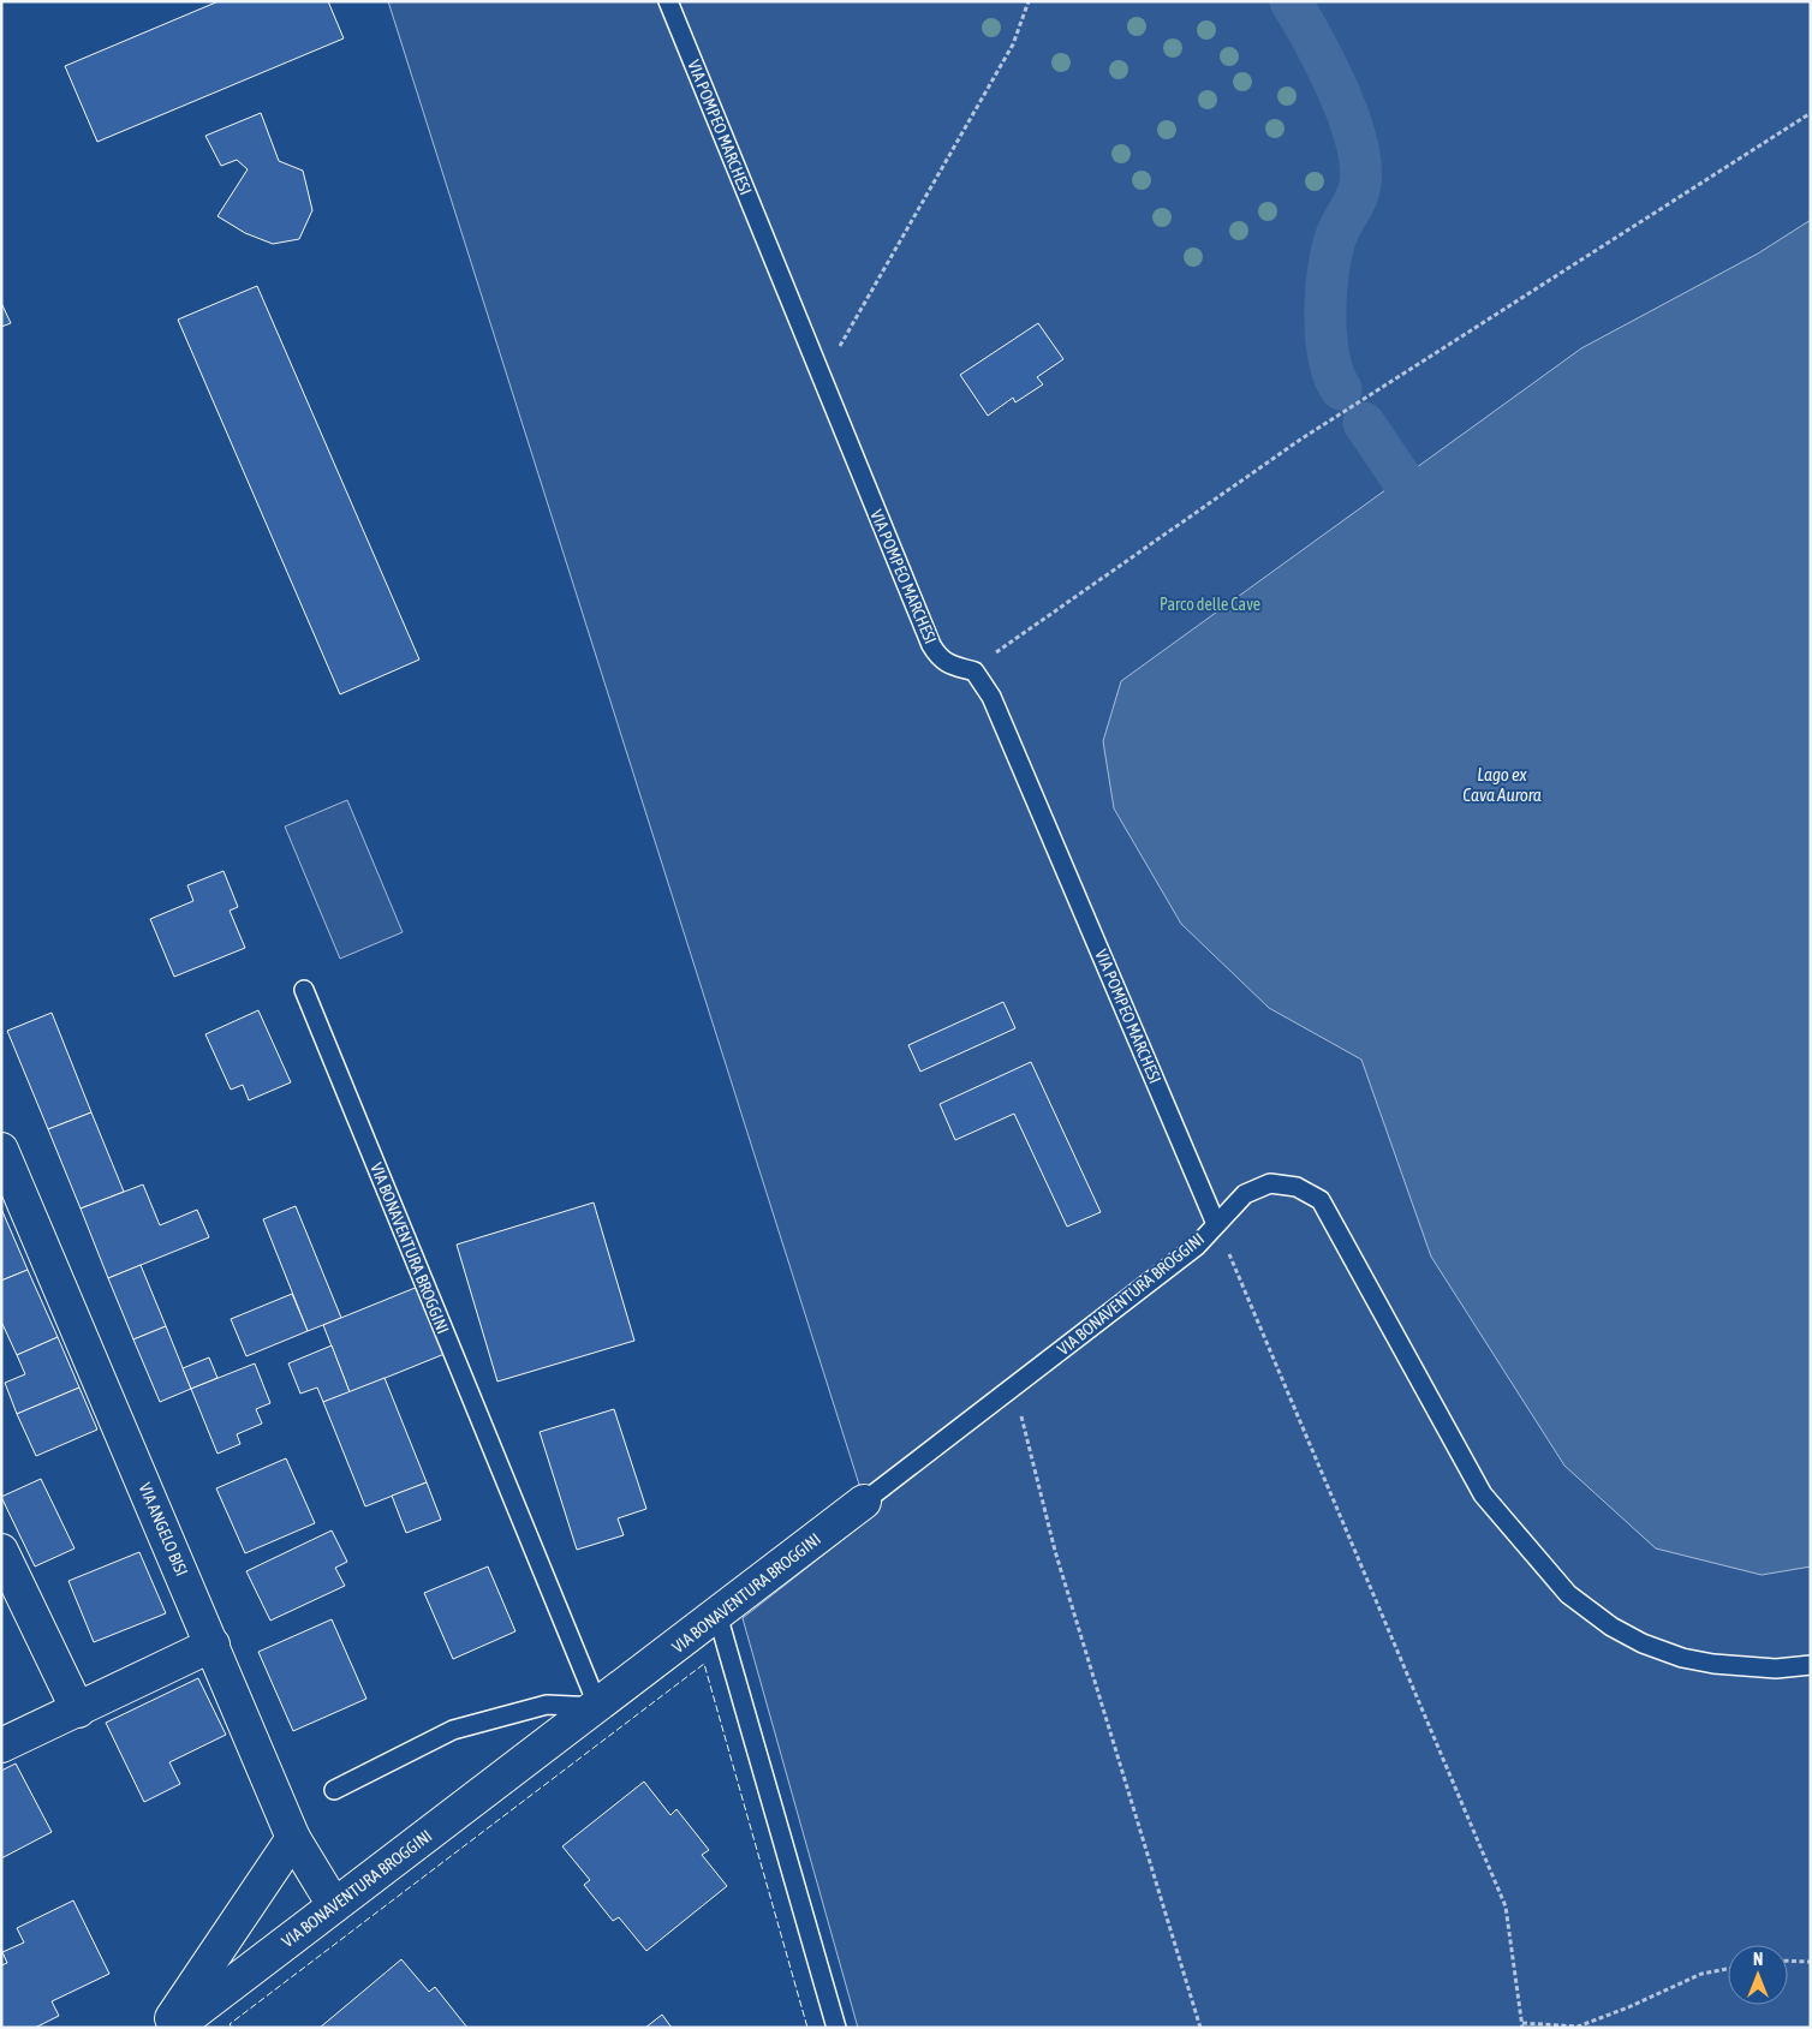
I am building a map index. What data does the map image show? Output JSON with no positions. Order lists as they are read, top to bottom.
{
  "streets": {
    "street": ["VIA BONAVENTURA BROGGINI", "VIA ANGELO BISI"],
    "lane": ["VIA POMPEO MARCHESI"]
  },
  "crossings": [
    ["VIA POMPEO MARCHESI", "VIA BONAVENTURA BROGGINI"],
    ["VIA BONAVENTURA BROGGINI", "VIA ANGELO BISI"]
  ],
  "water": ["Lago ex Cava Aurora"],
  "parks": ["Parco delle Cave"],
  "north": "top"
}
